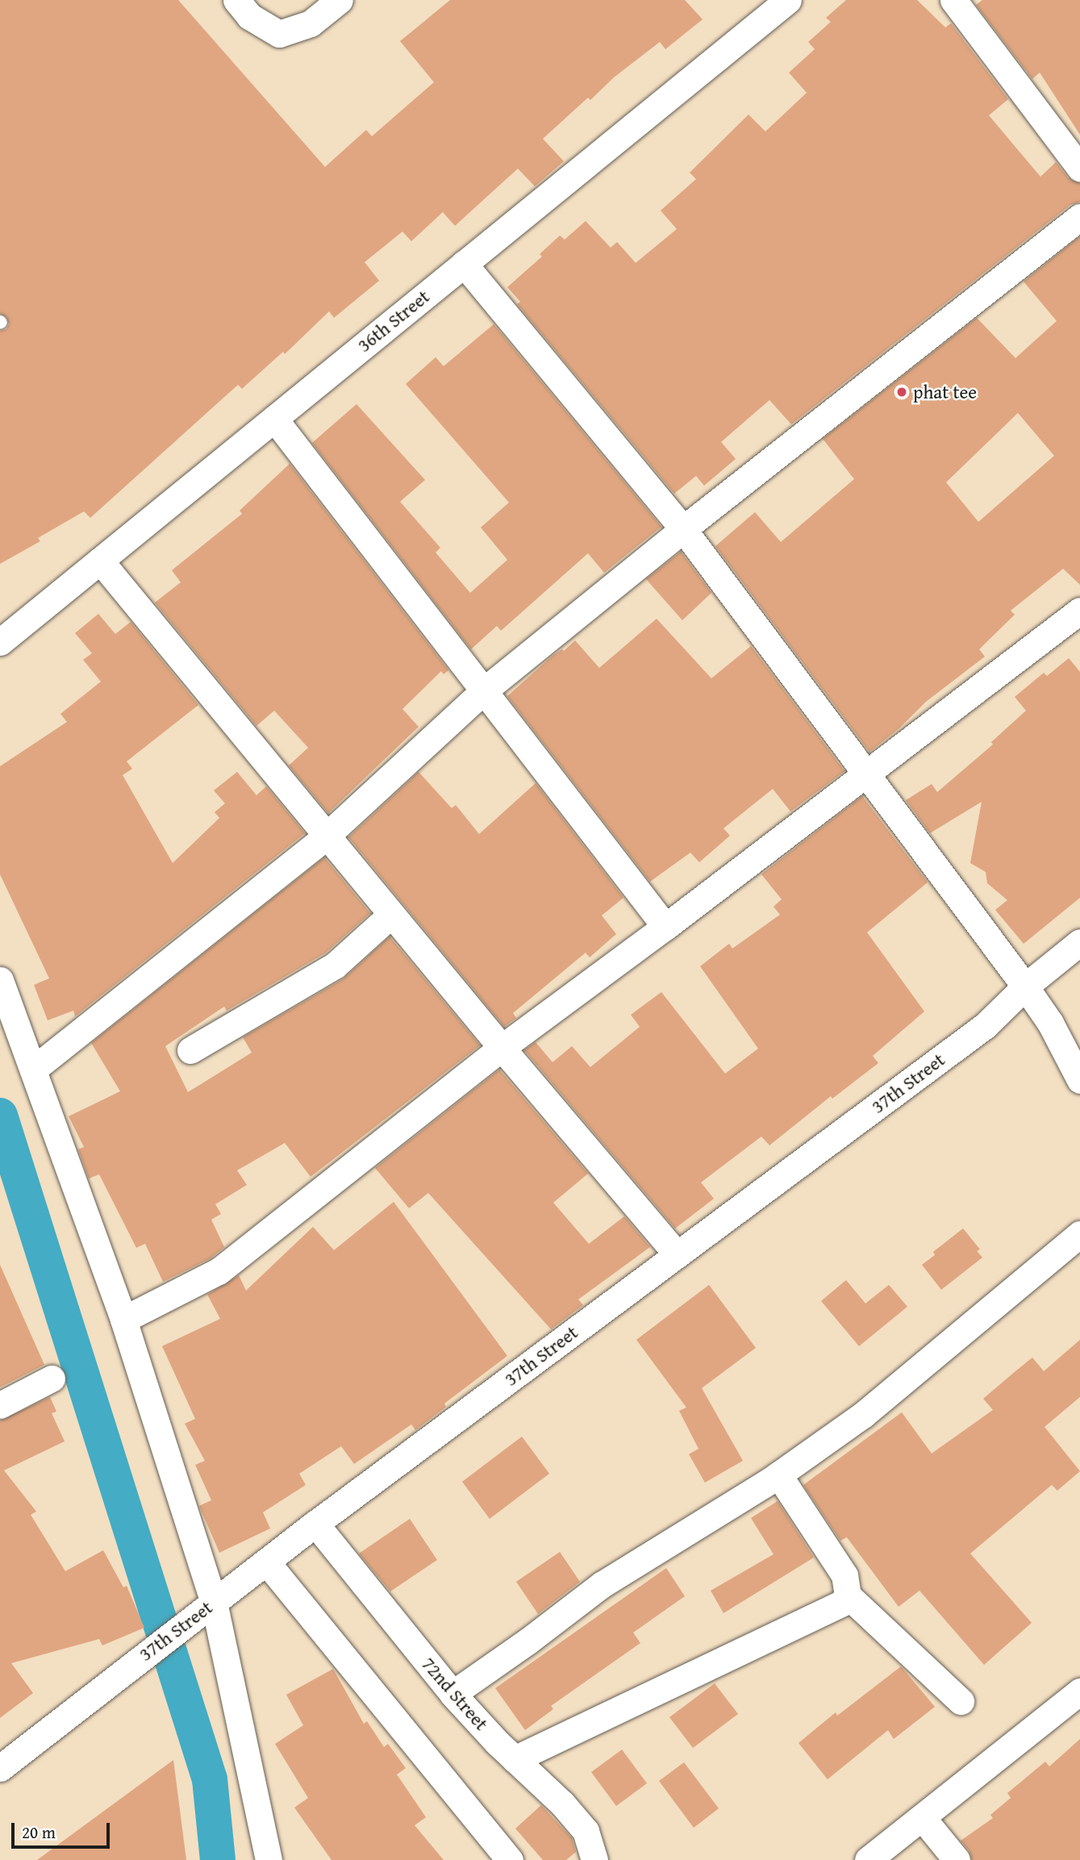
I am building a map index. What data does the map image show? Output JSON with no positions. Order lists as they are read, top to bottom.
{
  "streets": {
    "street": ["36th Street", "37th Street", "72nd Street"]
  },
  "crossings": [
    ["37th Street", "72nd Street"]
  ],
  "places": ["phat tee"],
  "scale_bar": "20 m"
}
